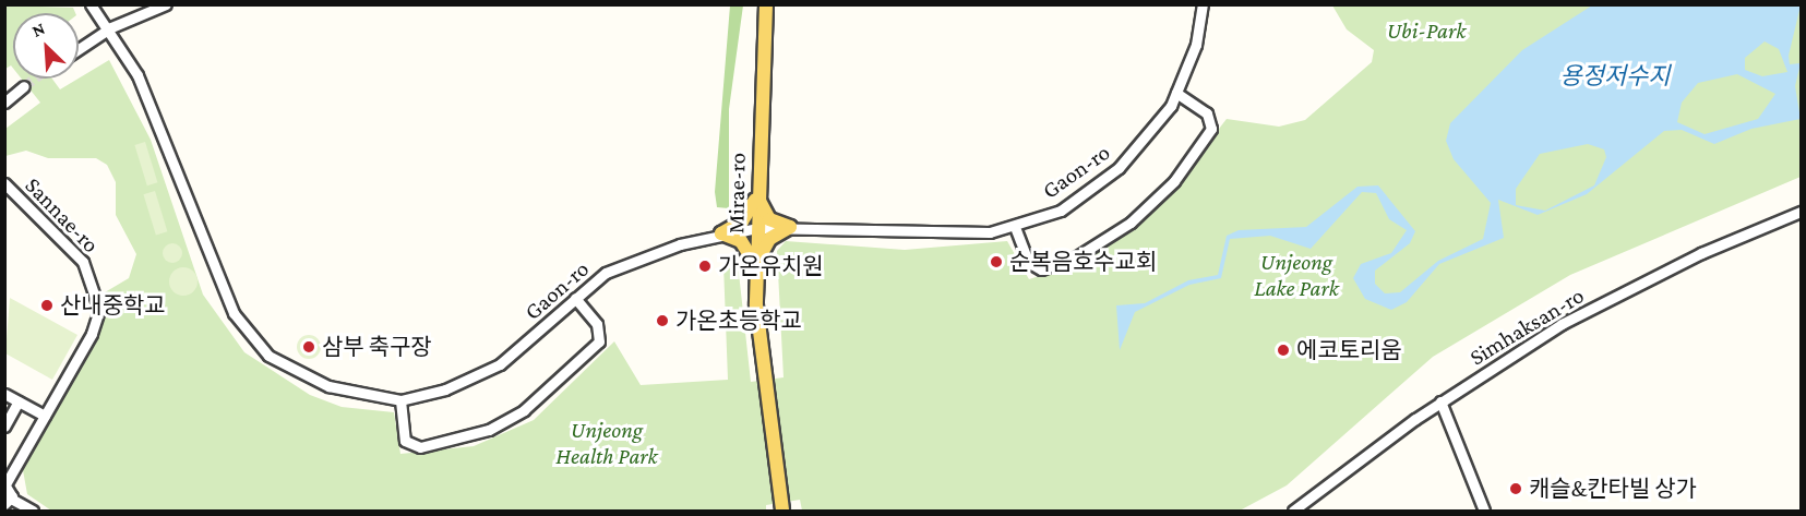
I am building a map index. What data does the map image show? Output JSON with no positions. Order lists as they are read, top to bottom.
{
  "streets": {
    "main road": ["Mirae-ro"],
    "street": ["Gaon-ro", "Sannae-ro", "Simhaksan-ro"]
  },
  "crossings": [
    ["Gaon-ro", "Mirae-ro"]
  ],
  "water": ["용정저수지"],
  "parks": ["Ubi-Park", "Unjeong Lake Park", "Unjeong Health Park"],
  "places": [
    "순복음호수교회",
    "가온유치원",
    "산내중학교",
    "가온초등학교",
    "삼부 축구장",
    "에코토리움",
    "캐슬&칸타빌 상가"
  ],
  "north": "top left"
}
